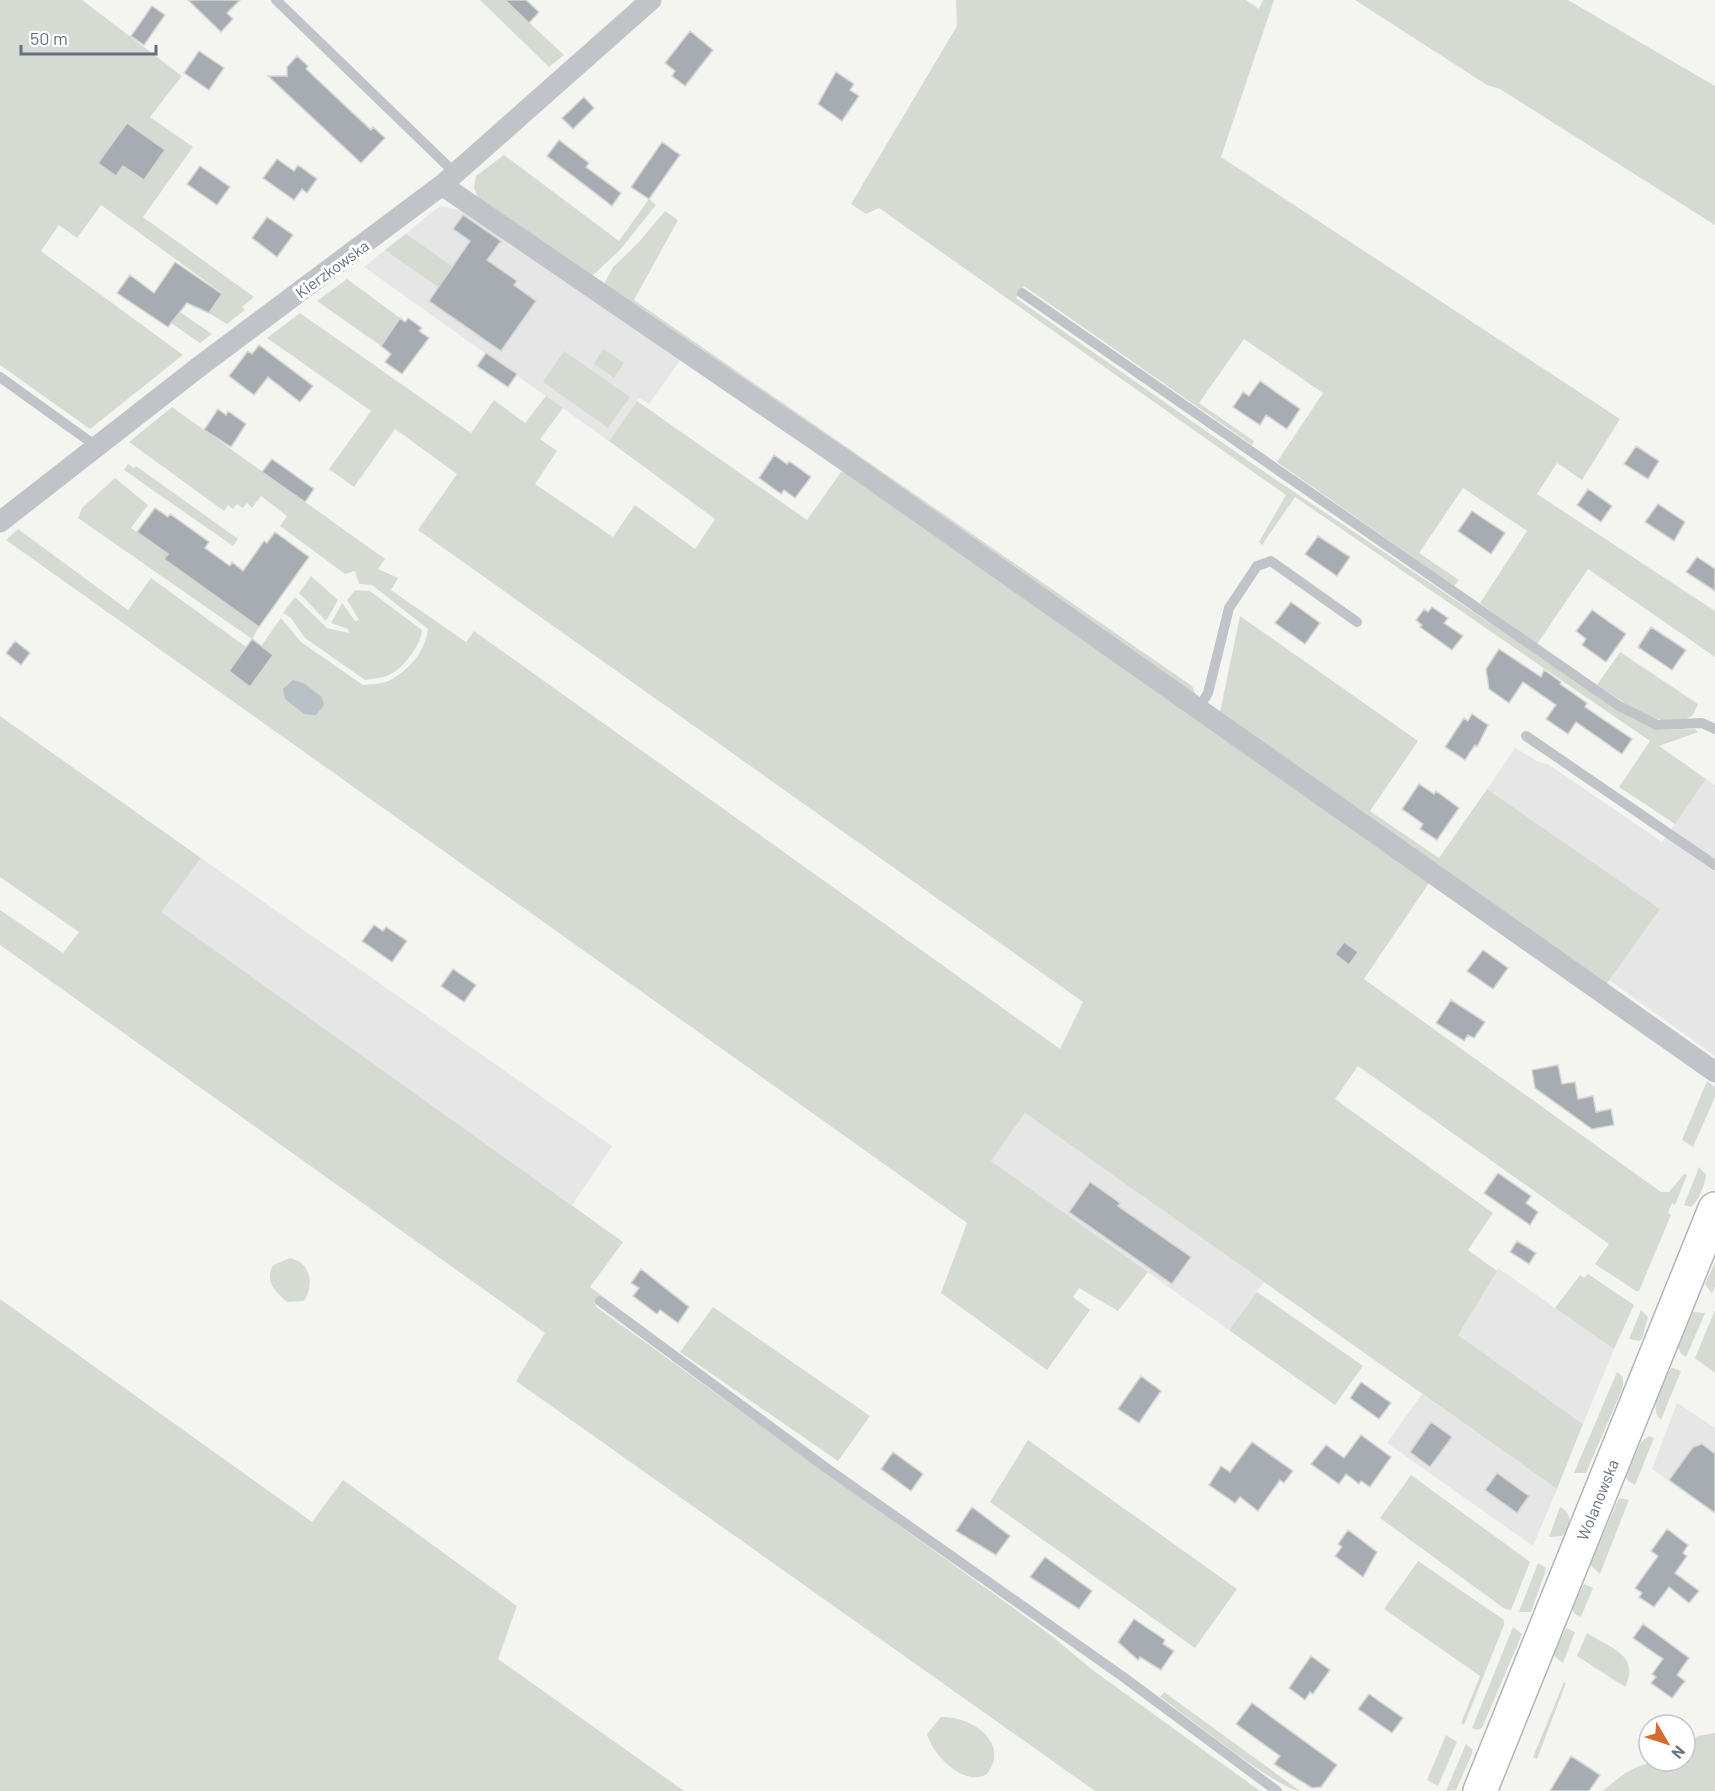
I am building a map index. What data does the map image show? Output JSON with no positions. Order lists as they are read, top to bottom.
{
  "streets": {
    "main road": ["Wolanowska"],
    "street": ["Kierzkowska"]
  },
  "scale_bar": "50 m",
  "north": "bottom right"
}
